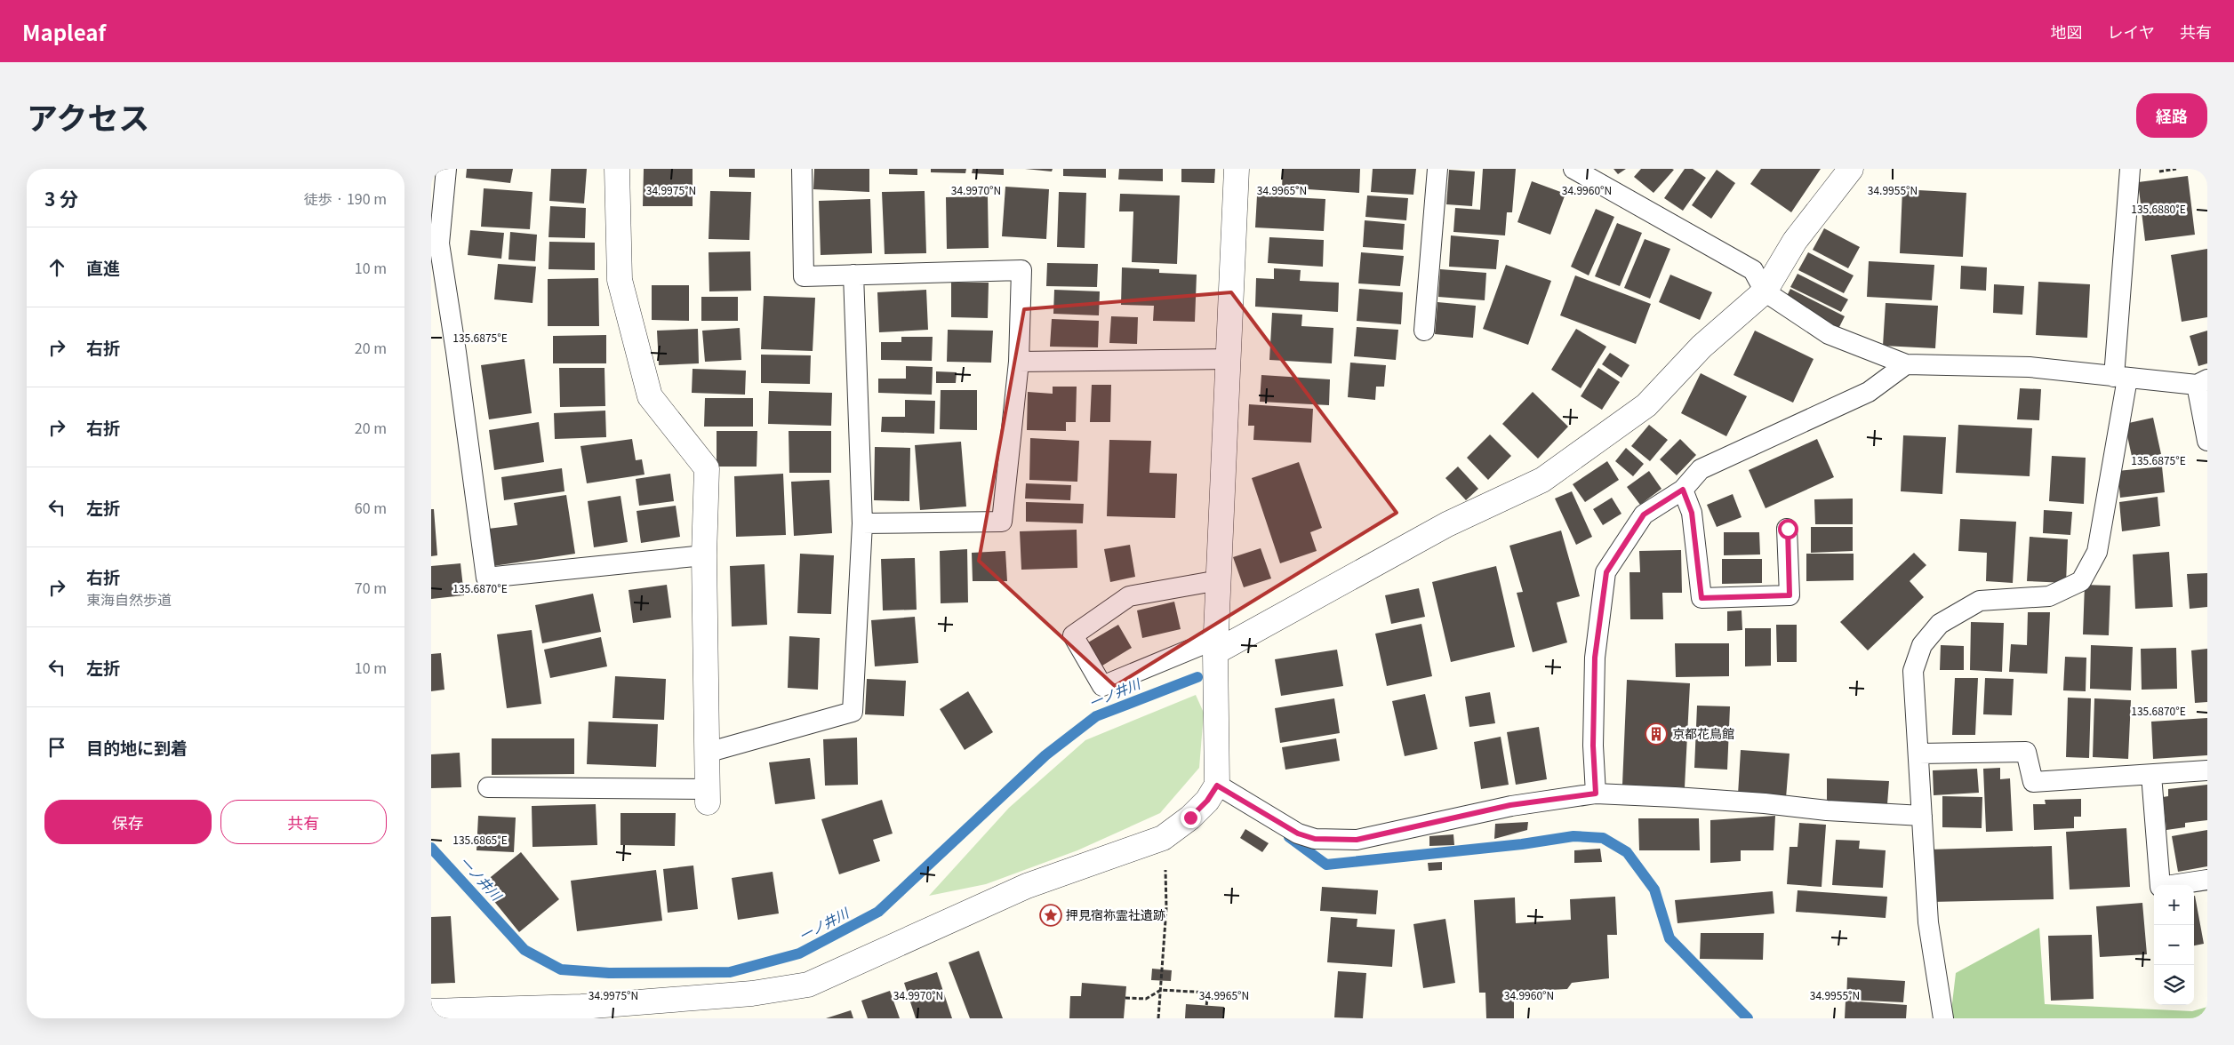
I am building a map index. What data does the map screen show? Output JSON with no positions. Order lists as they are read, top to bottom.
{
  "water": ["一ノ井川"],
  "places": {
    "building": ["京都花鳥館"],
    "place": ["押見宿祢霊社遺跡"]
  },
  "page": {
    "header": "Mapleaf",
    "nav": ["地図", "レイヤ", "共有"],
    "title": "アクセス",
    "buttons": [
      "経路",
      ["保存", "共有"]
    ],
    "heading": ["3 分", "徒歩 · 190 m"],
    "list": [
      ["直進", "10 m"],
      ["右折", "20 m"],
      ["右折", "20 m"],
      ["左折", "60 m"],
      ["右折", "東海自然歩道", "70 m"],
      ["左折", "10 m"],
      "目的地に到着"
    ],
    "map_buttons": ["+", "−"]
  },
  "coordinates": [
    "34.9975°N",
    "34.9970°N",
    "34.9965°N",
    "34.9960°N",
    "34.9955°N",
    "135.6880°E",
    "135.6875°E",
    "135.6870°E",
    "135.6865°E"
  ]
}
